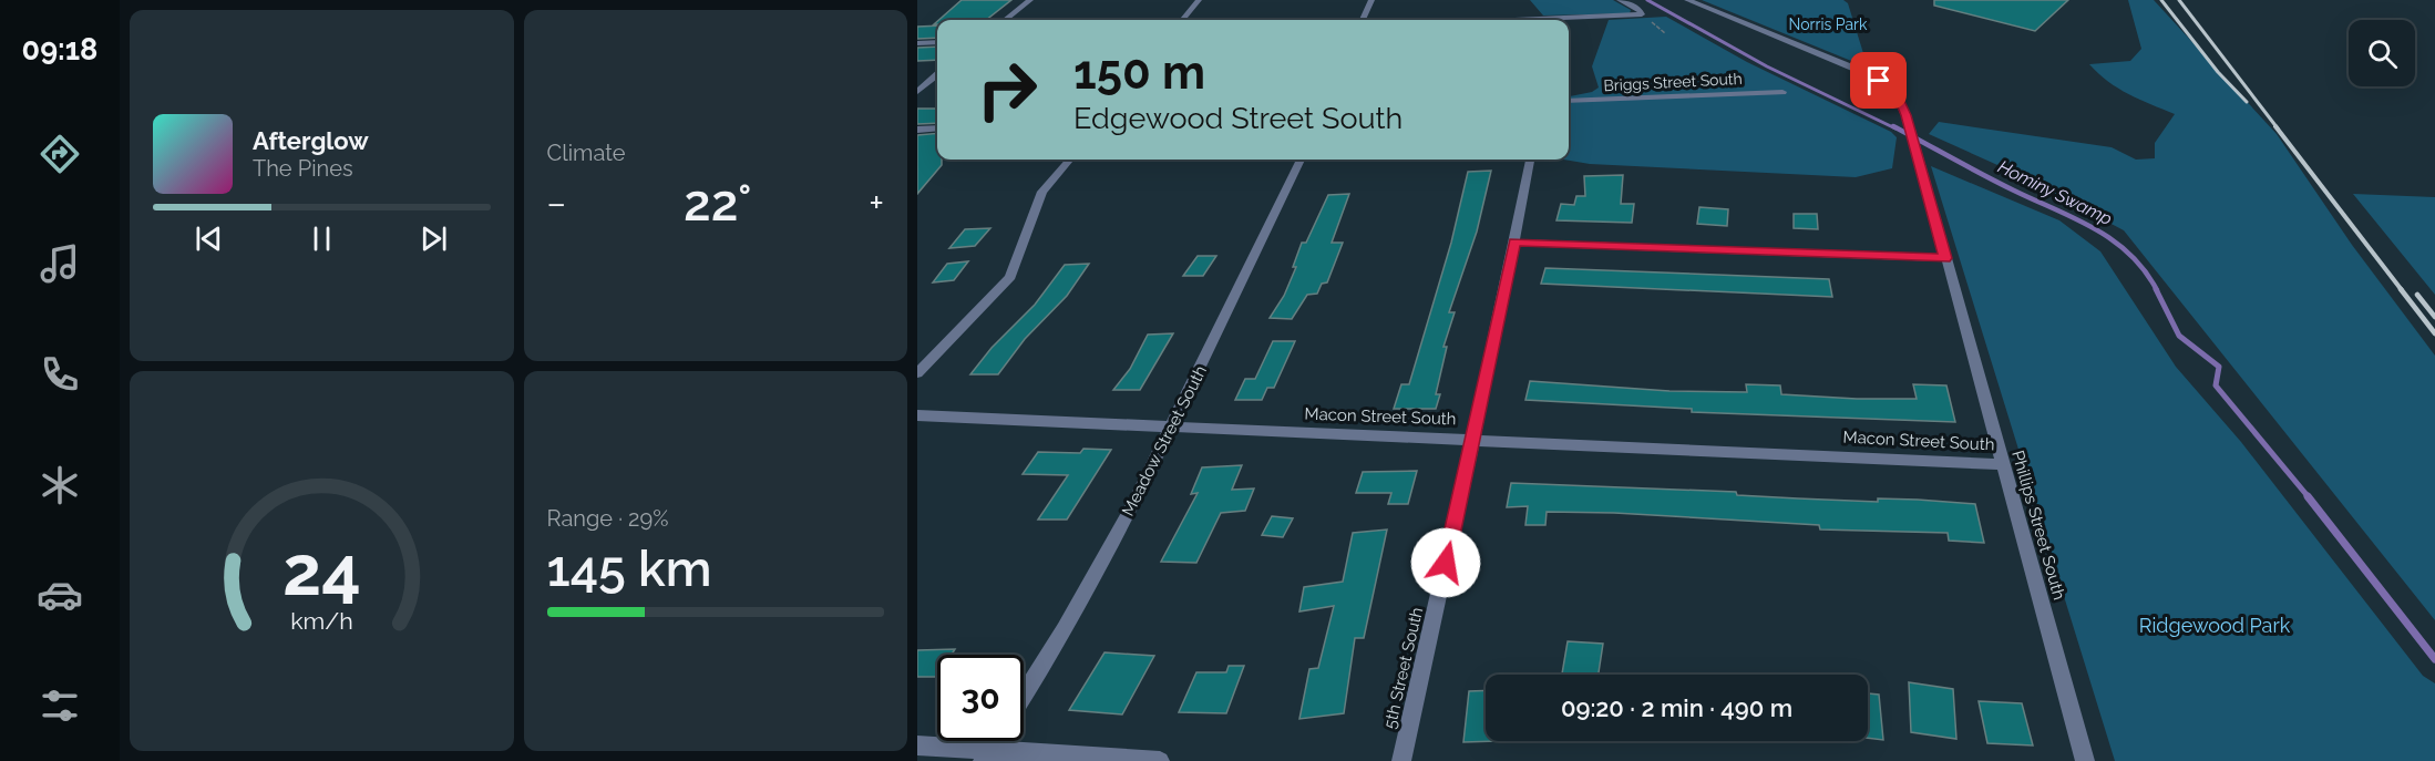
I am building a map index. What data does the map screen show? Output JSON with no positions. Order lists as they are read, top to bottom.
{
  "streets": {
    "street": [
      "Briggs Street South",
      "Macon Street South",
      "Meadow Street South",
      "Phillips Street South",
      "5th Street South"
    ]
  },
  "crossings": [
    ["Macon Street South", "Meadow Street South"],
    ["Macon Street South", "Phillips Street South"],
    ["Macon Street South", "5th Street South"]
  ],
  "water": ["Hominy Swamp"],
  "parks": ["Norris Park", "Ridgewood Park"],
  "page": {
    "tabs": "09:18",
    "tile": [
      "Climate",
      ["Range · 29%", "145 km"]
    ],
    "turn": ["150 m", "Edgewood Street South"],
    "song": ["Afterglow", "The Pines"],
    "heat": ["−", "22°", "+"],
    "limit": "30",
    "trip": "09:20 · 2 min · 490 m",
    "gauge": ["24", "km/h"]
  }
}
